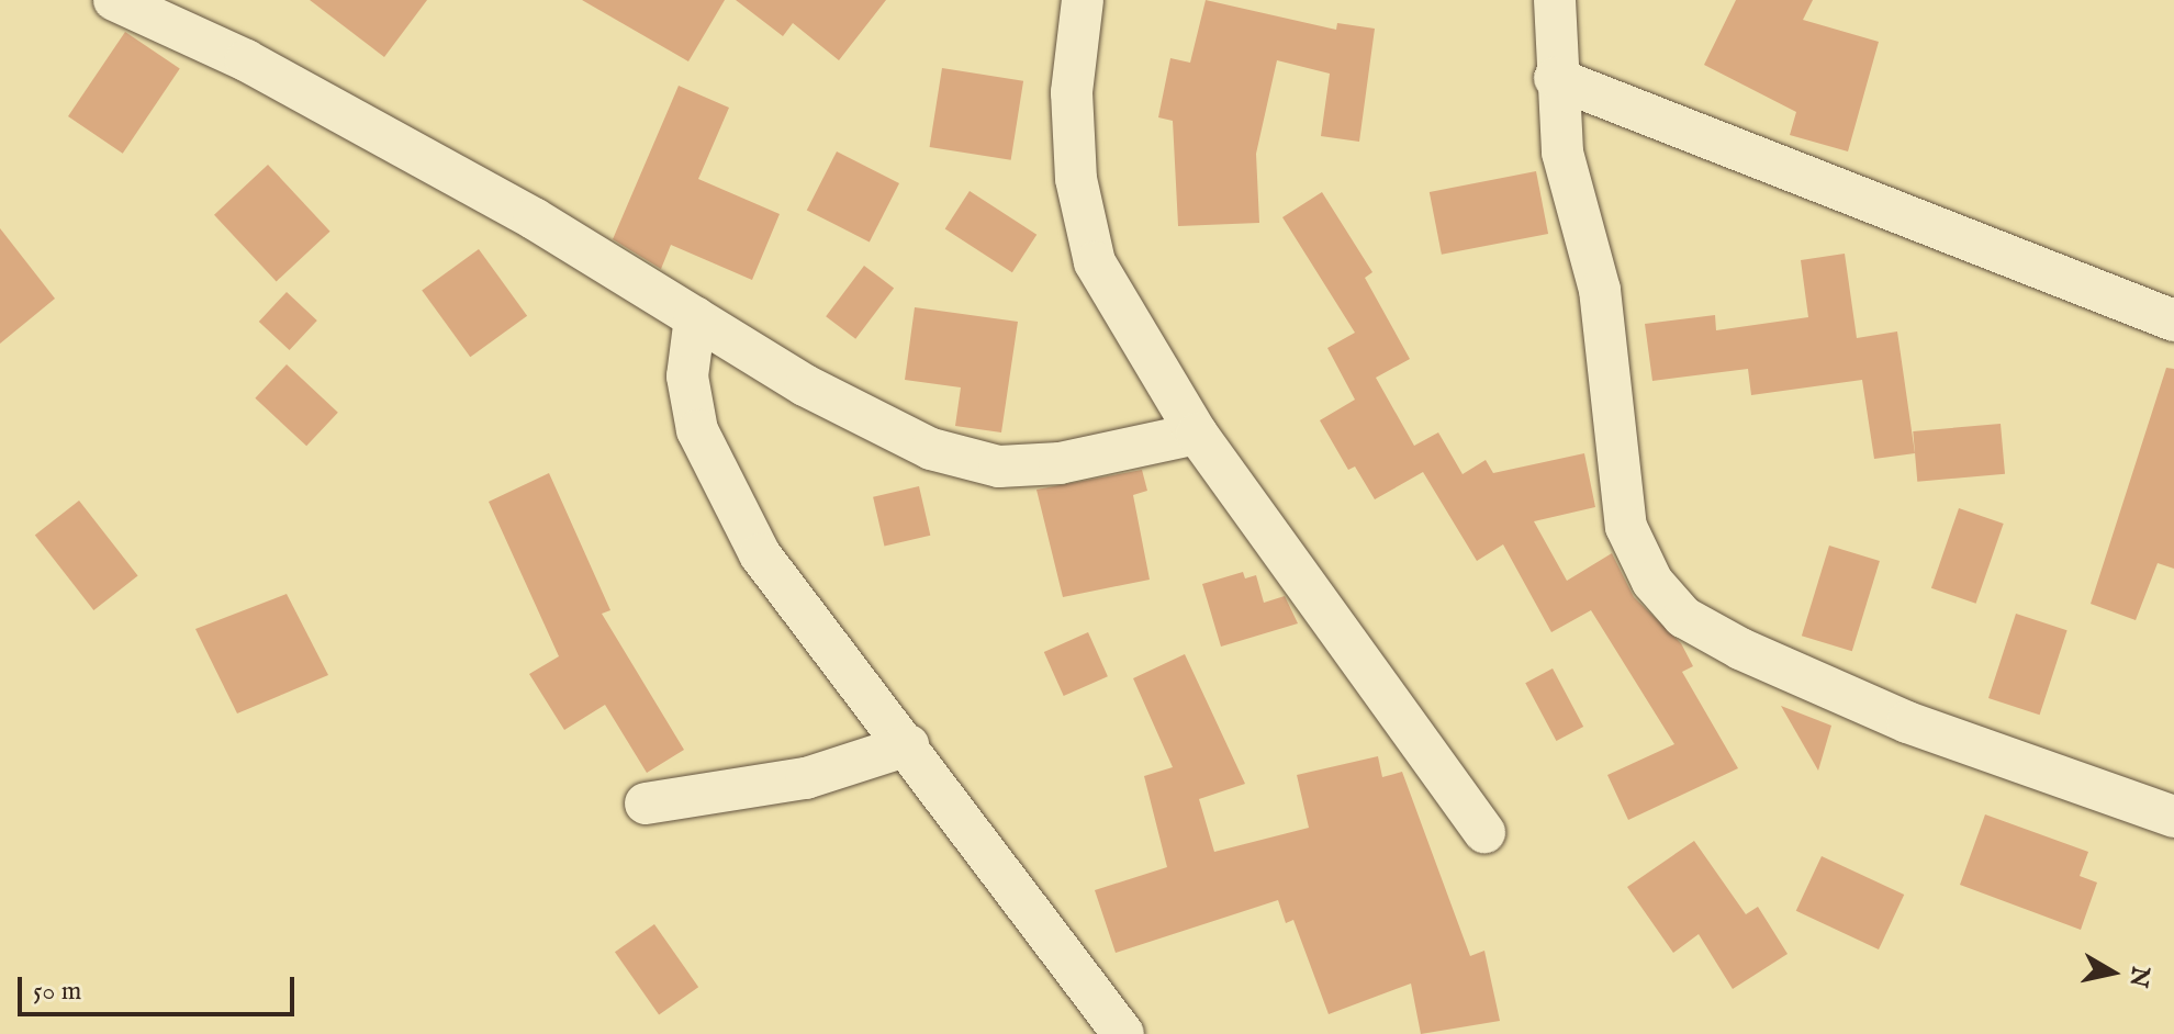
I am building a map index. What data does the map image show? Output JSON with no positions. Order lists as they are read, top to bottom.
{
  "scale_bar": "50 m",
  "north": "right"
}
